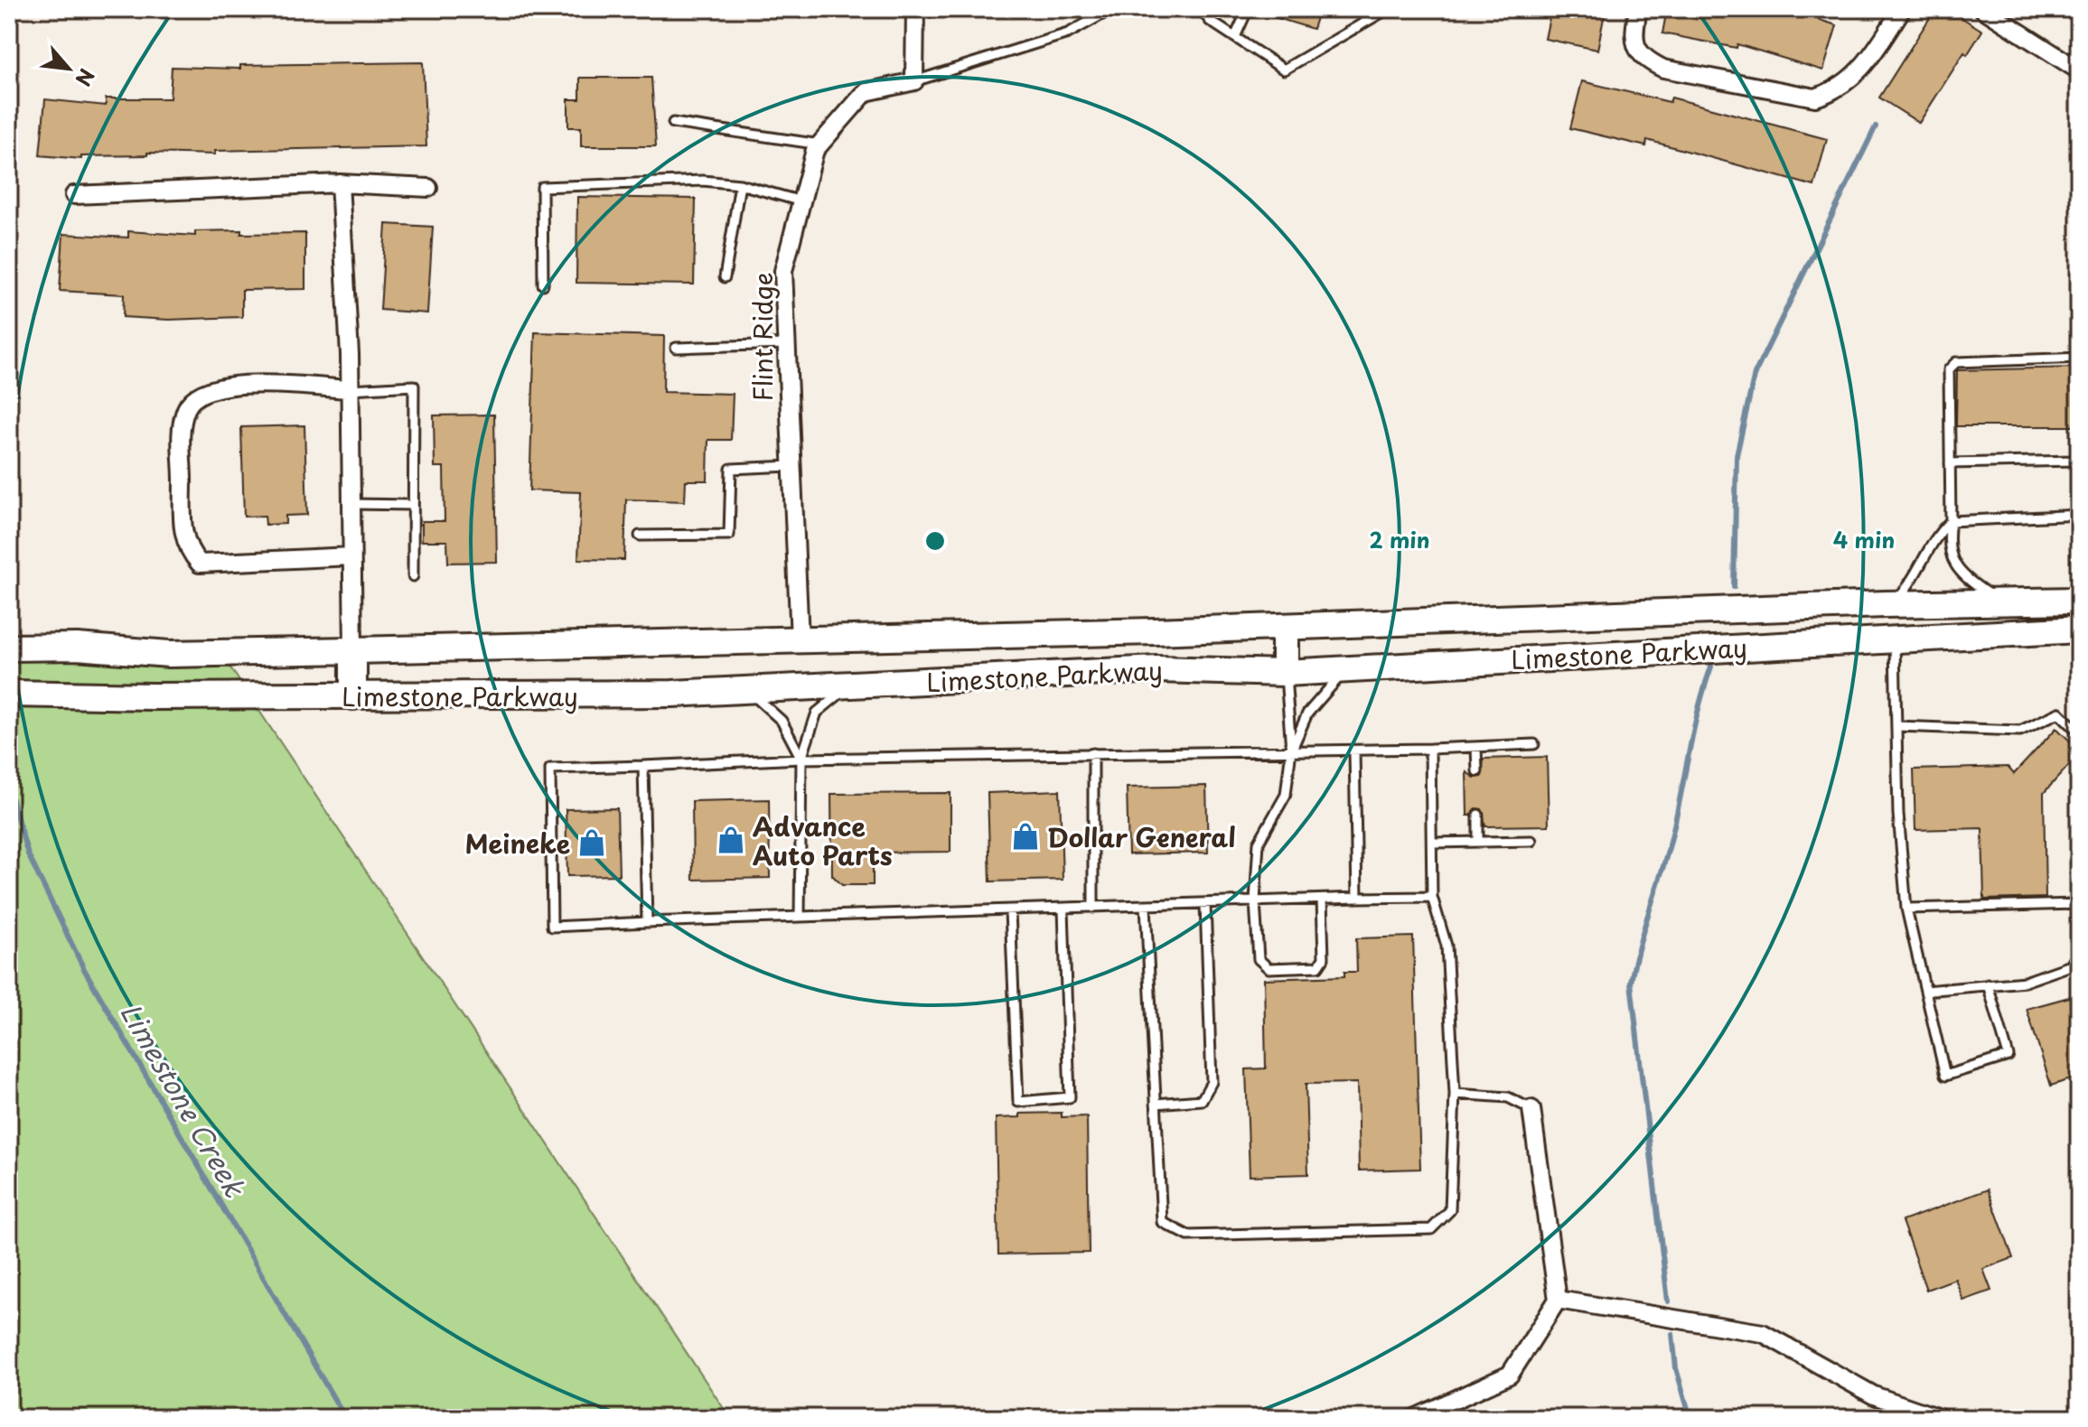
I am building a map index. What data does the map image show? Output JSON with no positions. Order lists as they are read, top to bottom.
{
  "streets": {
    "main road": ["Limestone Parkway"],
    "street": ["Flint Ridge"]
  },
  "crossings": [
    ["Flint Ridge", "Limestone Parkway"]
  ],
  "water": ["Limestone Creek"],
  "places": {
    "shop": ["Dollar General", "Advance Auto Parts", "Meineke"]
  },
  "north": "bottom right",
  "rings": ["2 min", "4 min"]
}
